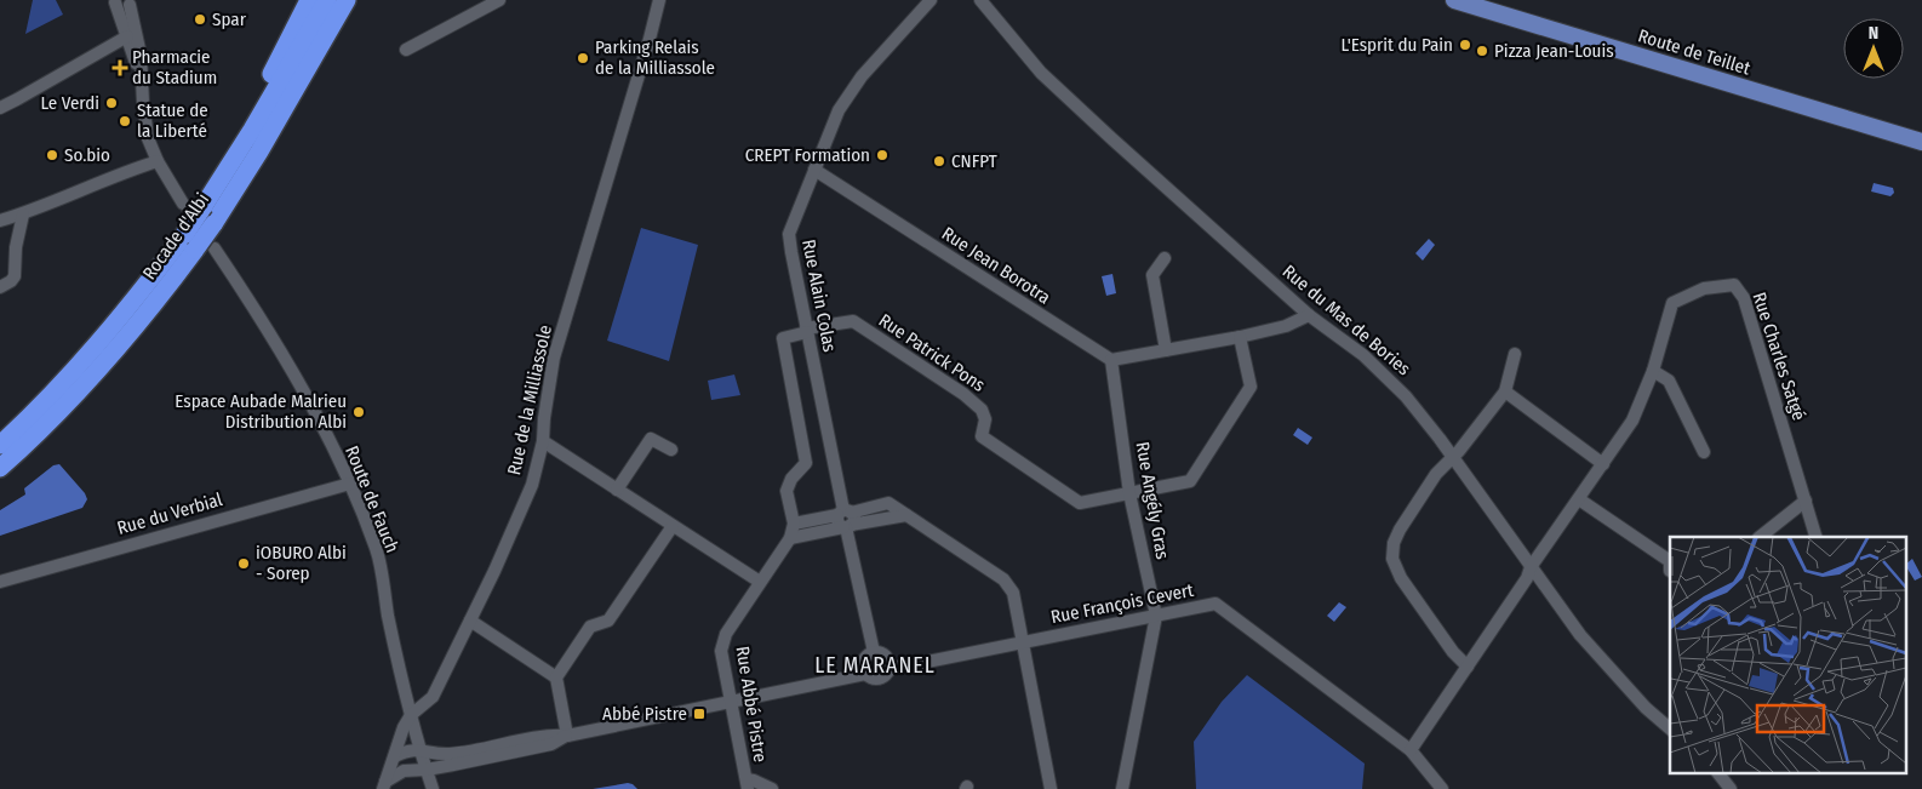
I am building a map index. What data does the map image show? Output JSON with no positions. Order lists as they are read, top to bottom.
{
  "streets": {
    "highway": ["Rocade d'Albi"],
    "main road": ["Route de Teillet"],
    "street": [
      "Rue Jean Borotra",
      "Rue Alain Colas",
      "Rue du Mas de Bories",
      "Rue Patrick Pons",
      "Rue Charles Satgé",
      "Rue de la Milliassole",
      "Route de Fauch",
      "Rue Angély Gras",
      "Rue du Verbial",
      "Rue François Cevert",
      "Rue Abbé Pistre"
    ]
  },
  "crossings": [
    ["Rue Jean Borotra", "Rue Alain Colas"],
    ["Rue Jean Borotra", "Rue Angély Gras"],
    ["Rue Alain Colas", "Rue Patrick Pons"],
    ["Rue du Mas de Bories", "Rue Charles Satgé"],
    ["Rue Patrick Pons", "Rue Angély Gras"],
    ["Rue Charles Satgé", "Rue François Cevert"],
    ["Rue de la Milliassole", "Route de Fauch"],
    ["Route de Fauch", "Rue du Verbial"],
    ["Route de Fauch", "Rue François Cevert"],
    ["Rue Angély Gras", "Rue François Cevert"],
    ["Rue François Cevert", "Rue Abbé Pistre"]
  ],
  "districts": ["LE MARANEL"],
  "places": {
    "other": [
      "Spar",
      "L'Esprit du Pain",
      "Pizza Jean-Louis",
      "Parking Relais de la Milliassole",
      "Le Verdi",
      "Statue de la Liberté",
      "So.bio",
      "CREPT Formation",
      "CNFPT",
      "Espace Aubade Malrieu Distribution Albi",
      "iOBURO Albi - Sorep"
    ],
    "health": ["Pharmacie du Stadium"],
    "transit": ["Abbé Pistre"]
  },
  "north": "top"
}
